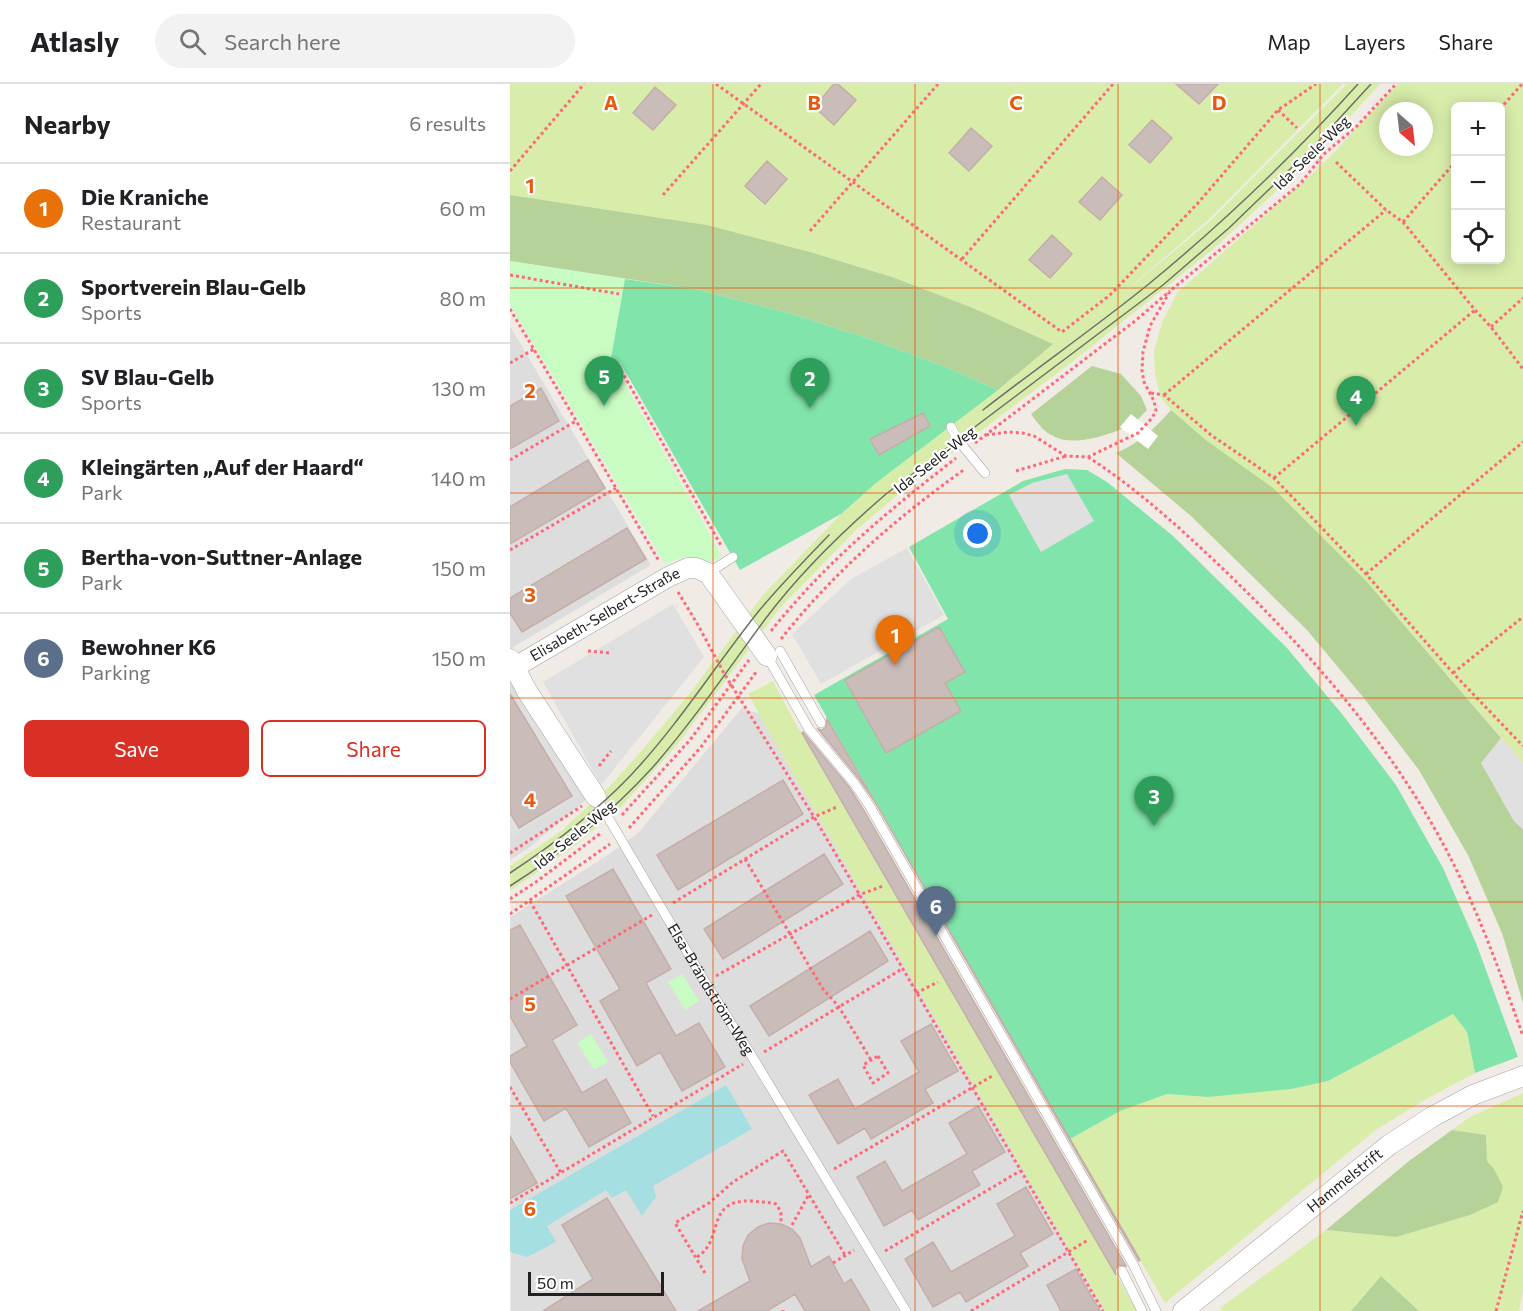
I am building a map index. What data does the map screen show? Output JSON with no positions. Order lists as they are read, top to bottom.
{
  "streets": {
    "street": ["Elisabeth-Selbert-Straße", "Elsa-Brändström-Weg", "Hammelstrift"],
    "path": ["Ida-Seele-Weg"]
  },
  "crossings": [
    ["Ida-Seele-Weg", "Elsa-Brändström-Weg"],
    ["Elisabeth-Selbert-Straße", "Elsa-Brändström-Weg"]
  ],
  "scale_bar": "50 m",
  "north": "bottom right",
  "page": {
    "header": "Atlasly",
    "search": "Search here",
    "nav": ["Map", "Layers", "Share"],
    "heading": ["Nearby", "6 results"],
    "map_buttons": ["+", "−"],
    "list": [
      {
        "mark": "1",
        "name": "Die Kraniche",
        "note": "Restaurant",
        "value": "60 m"
      },
      {
        "mark": "2",
        "name": "Sportverein Blau-Gelb",
        "note": "Sports",
        "value": "80 m"
      },
      {
        "mark": "3",
        "name": "SV Blau-Gelb",
        "note": "Sports",
        "value": "130 m"
      },
      {
        "mark": "4",
        "name": "Kleingärten „Auf der Haard“",
        "note": "Park",
        "value": "140 m"
      },
      {
        "mark": "5",
        "name": "Bertha-von-Suttner-Anlage",
        "note": "Park",
        "value": "150 m"
      },
      {
        "mark": "6",
        "name": "Bewohner K6",
        "note": "Parking",
        "value": "150 m"
      }
    ],
    "pins": [
      "5",
      "2",
      "4",
      "1",
      "3",
      "6"
    ],
    "buttons": ["Save", "Share"],
    "scale": "50 m"
  },
  "grid": {
    "columns": [
      "A",
      "B",
      "C",
      "D"
    ],
    "rows": [
      "1",
      "2",
      "3",
      "4",
      "5",
      "6"
    ]
  }
}
